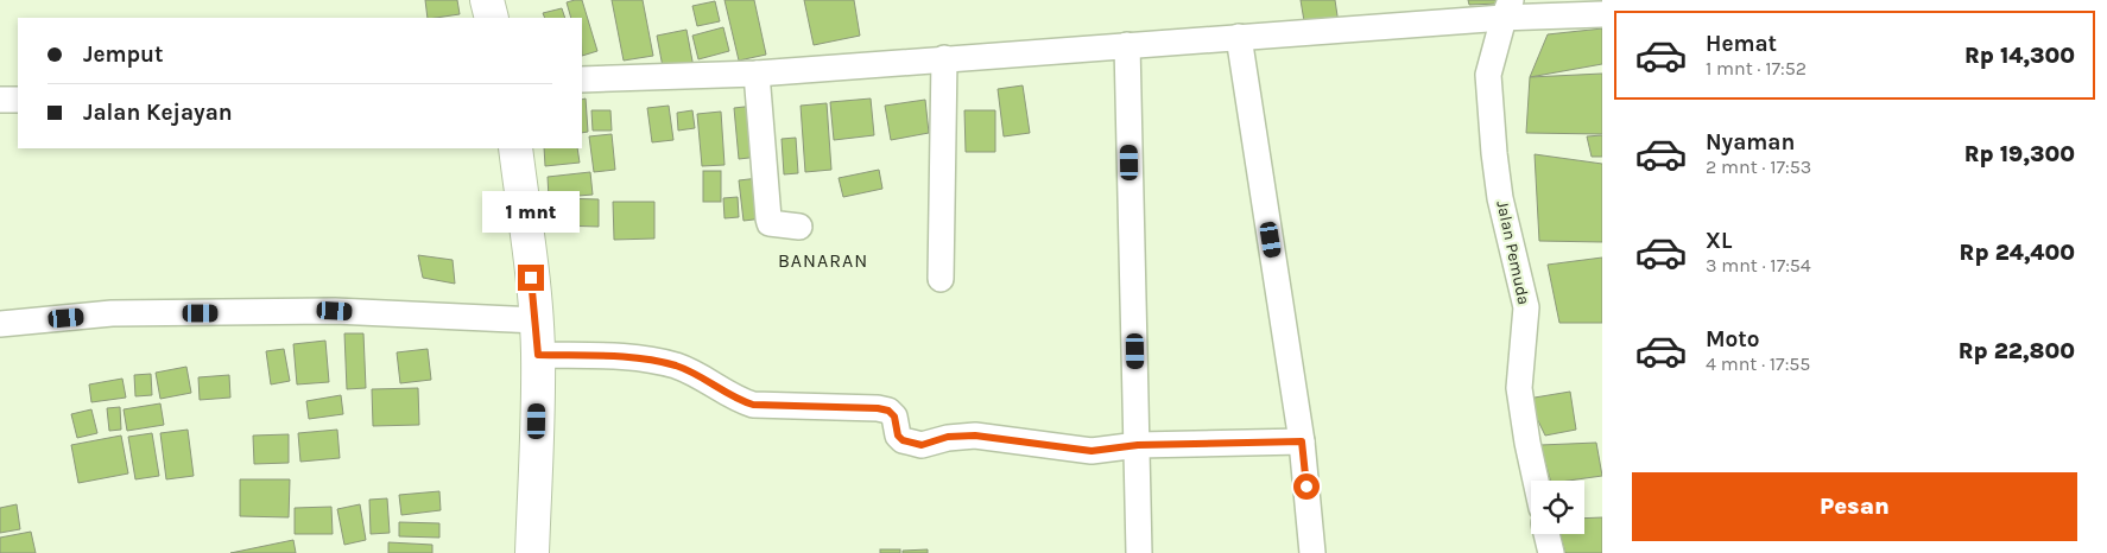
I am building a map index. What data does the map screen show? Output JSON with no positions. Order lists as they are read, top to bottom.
{
  "streets": {
    "street": ["Jalan Pemuda"]
  },
  "districts": ["BANARAN"],
  "page": {
    "list": [
      {
        "name": "Hemat",
        "note": "1 mnt · 17:52",
        "value": "Rp 14,300"
      },
      {
        "name": "Nyaman",
        "note": "2 mnt · 17:53",
        "value": "Rp 19,300"
      },
      {
        "name": "XL",
        "note": "3 mnt · 17:54",
        "value": "Rp 24,400"
      },
      {
        "name": "Moto",
        "note": "4 mnt · 17:55",
        "value": "Rp 22,800"
      }
    ],
    "banner": ["Jemput", "Jalan Kejayan"],
    "bubble": "1 mnt",
    "buttons": "Pesan"
  }
}
